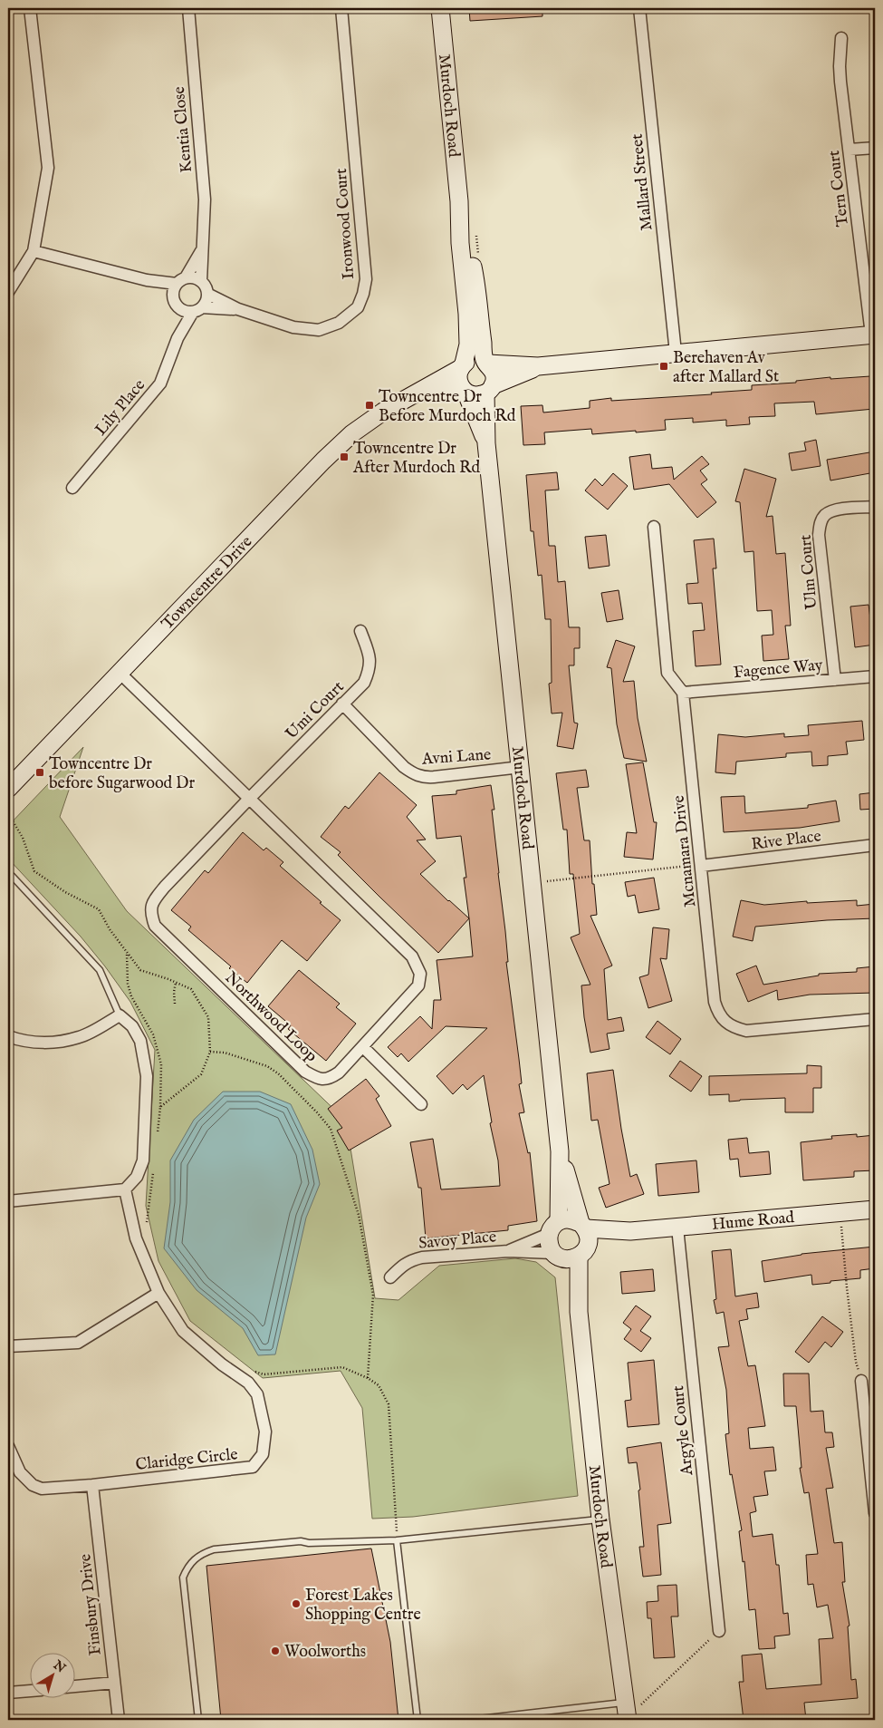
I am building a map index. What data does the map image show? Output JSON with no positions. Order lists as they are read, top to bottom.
{
  "streets": {
    "main road": ["Murdoch Road", "Towncentre Drive", "Hume Road"],
    "street": [
      "Kentia Close",
      "Mallard Street",
      "Tern Court",
      "Ironwood Court",
      "Lily Place",
      "Ulm Court",
      "Fagence Way",
      "Umi Court",
      "Avni Lane",
      "Rive Place",
      "Mcnamara Drive",
      "Northwood Loop",
      "Savoy Place",
      "Argyle Court",
      "Claridge Circle",
      "Finsbury Drive"
    ]
  },
  "crossings": [
    ["Murdoch Road", "Towncentre Drive"],
    ["Murdoch Road", "Avni Lane"],
    ["Murdoch Road", "Hume Road"],
    ["Murdoch Road", "Savoy Place"],
    ["Kentia Close", "Ironwood Court"],
    ["Kentia Close", "Lily Place"],
    ["Ironwood Court", "Lily Place"],
    ["Ulm Court", "Fagence Way"],
    ["Towncentre Drive", "Northwood Loop"],
    ["Fagence Way", "Mcnamara Drive"],
    ["Umi Court", "Avni Lane"],
    ["Umi Court", "Northwood Loop"],
    ["Rive Place", "Mcnamara Drive"],
    ["Hume Road", "Savoy Place"],
    ["Hume Road", "Argyle Court"],
    ["Claridge Circle", "Finsbury Drive"]
  ],
  "places": {
    "transit": [
      "Berehaven Av after Mallard St",
      "Towncentre Dr Before Murdoch Rd",
      "Towncentre Dr After Murdoch Rd",
      "Towncentre Dr before Sugarwood Dr"
    ],
    "other": ["Forest Lakes Shopping Centre", "Woolworths"]
  },
  "north": "top right"
}
